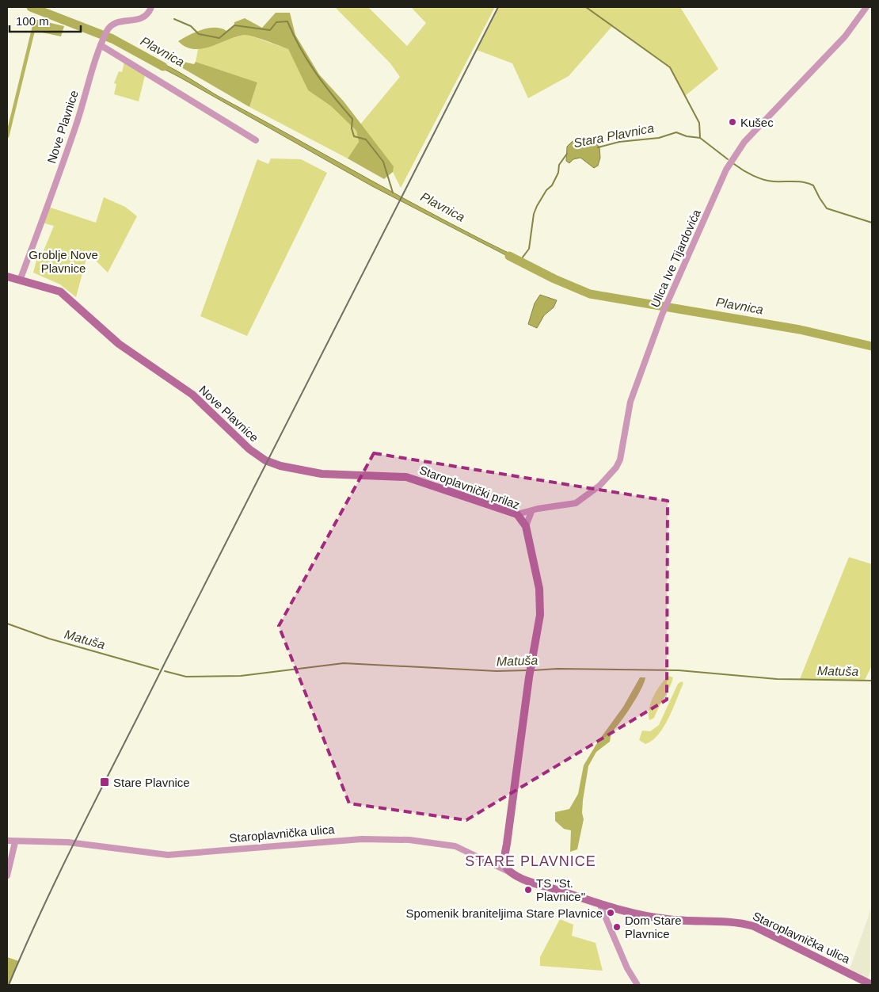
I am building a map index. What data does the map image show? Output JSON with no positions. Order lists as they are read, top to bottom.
{
  "streets": {
    "street": [
      "Nove Plavnice",
      "Ulica Ive Tijardovića",
      "Staroplavnički prilaz",
      "Staroplavnička ulica"
    ]
  },
  "crossings": [
    ["Nove Plavnice", "Staroplavnički prilaz"],
    ["Ulica Ive Tijardovića", "Staroplavnički prilaz"]
  ],
  "districts": ["STARE PLAVNICE"],
  "water": ["Plavnica", "Stara Plavnica", "Matuša"],
  "parks": ["Groblje Nove Plavnice"],
  "places": {
    "other": [
      "Kušec",
      "TS \"St. Plavnice\"",
      "Spomenik braniteljima Stare Plavnice",
      "Dom Stare Plavnice"
    ],
    "transit": ["Stare Plavnice"]
  },
  "scale_bar": "100 m"
}
